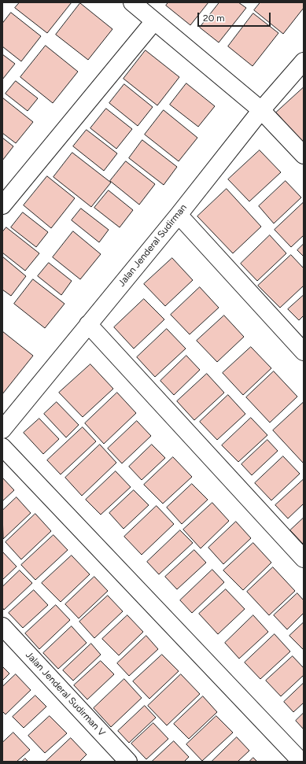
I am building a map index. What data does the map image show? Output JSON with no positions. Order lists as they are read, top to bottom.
{
  "streets": {
    "street": ["Jalan Jenderal Sudirman", "Jalan Jenderal Sudirman V"]
  },
  "scale_bar": "20 m"
}
